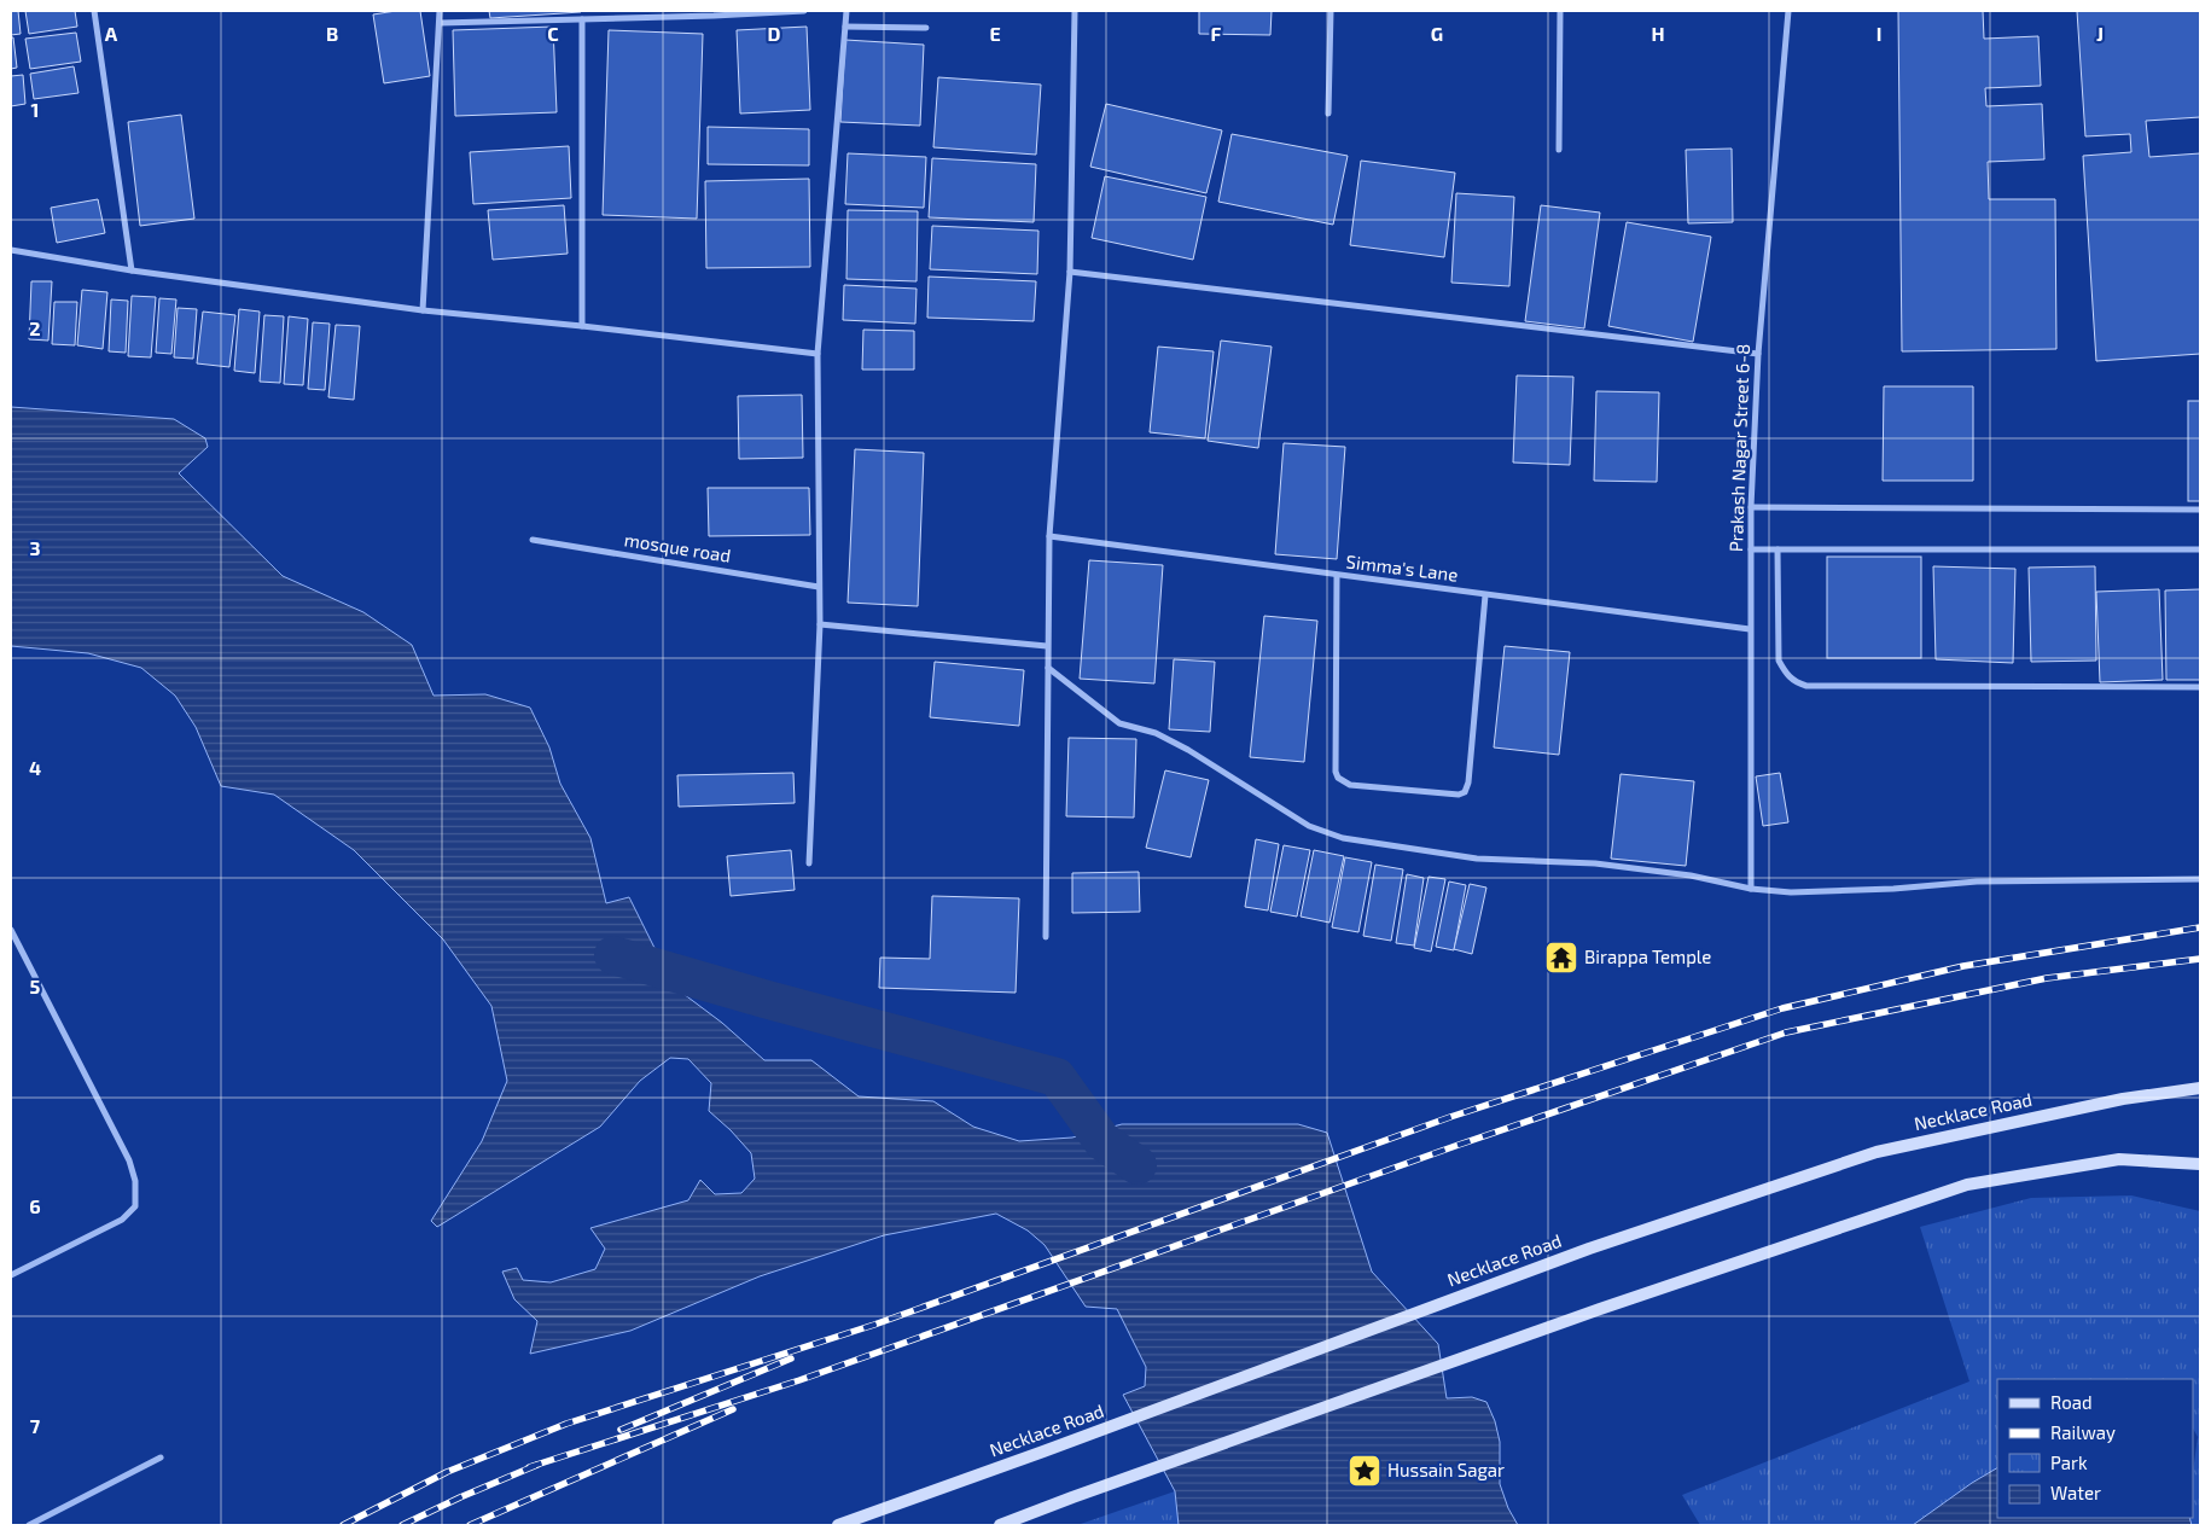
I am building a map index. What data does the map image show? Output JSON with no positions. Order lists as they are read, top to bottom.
{
  "streets": {
    "main road": ["Necklace Road"],
    "street": ["Prakash Nagar Street 6-8", "mosque road", "Simma's Lane"]
  },
  "crossings": [
    ["Prakash Nagar Street 6-8", "Simma's Lane"]
  ],
  "places": {
    "temple": ["Birappa Temple"],
    "place": ["Hussain Sagar"]
  },
  "legend": [
    "Road",
    "Railway",
    "Park",
    "Water"
  ],
  "grid": {
    "columns": [
      "A",
      "B",
      "C",
      "D",
      "E",
      "F",
      "G",
      "H",
      "I",
      "J"
    ],
    "rows": [
      "1",
      "2",
      "3",
      "4",
      "5",
      "6",
      "7"
    ]
  }
}
